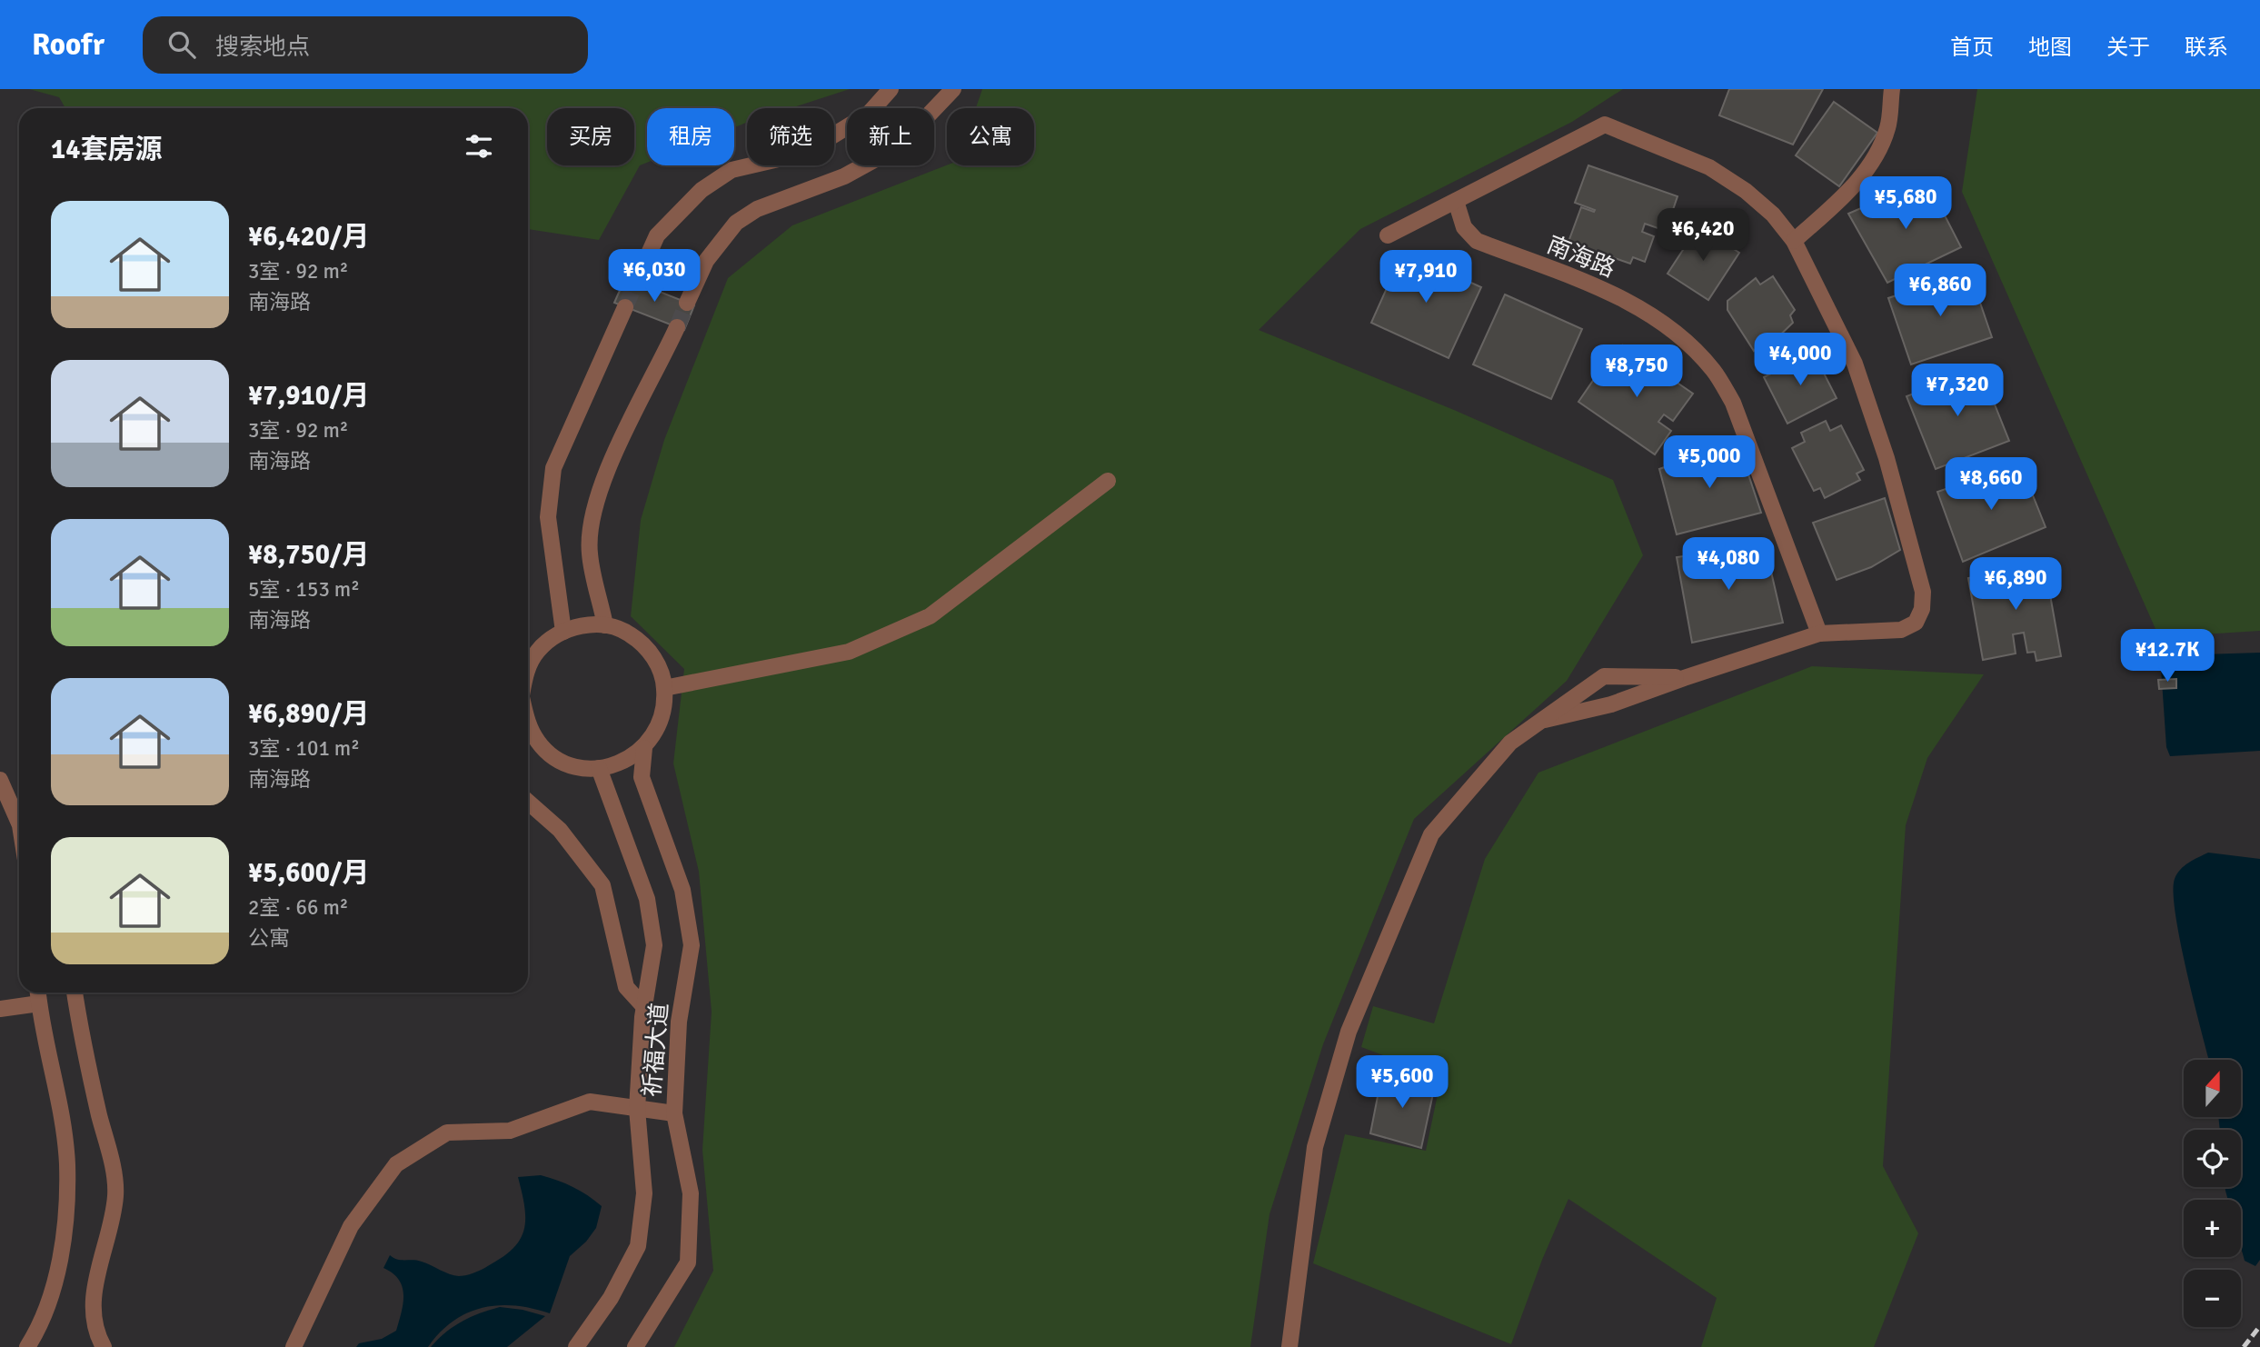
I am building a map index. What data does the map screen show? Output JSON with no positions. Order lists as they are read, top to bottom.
{
  "streets": {
    "street": ["南海路", "祈福大道"]
  },
  "north": "top",
  "page": {
    "header": "Roofr",
    "search": "搜索地点",
    "nav": [
      "首页",
      "地图",
      "关于",
      "联系"
    ],
    "chip": [
      "买房",
      "租房",
      "筛选",
      "新上",
      "公寓"
    ],
    "heading": "14套房源",
    "price": [
      "¥5,680",
      "¥6,420",
      "¥6,030",
      "¥7,910",
      "¥6,860",
      "¥4,000",
      "¥8,750",
      "¥7,320",
      "¥5,000",
      "¥8,660",
      "¥4,080",
      "¥6,890",
      "¥12.7K",
      "¥5,600"
    ],
    "list": [
      {
        "name": "¥6,420/月",
        "note": "3室 · 92 m² · 南海路"
      },
      {
        "name": "¥7,910/月",
        "note": "3室 · 92 m² · 南海路"
      },
      {
        "name": "¥8,750/月",
        "note": "5室 · 153 m² · 南海路"
      },
      {
        "name": "¥6,890/月",
        "note": "3室 · 101 m² · 南海路"
      },
      {
        "name": "¥5,600/月",
        "note": "2室 · 66 m² · 公寓"
      }
    ],
    "map_buttons": ["+", "−"]
  }
}
